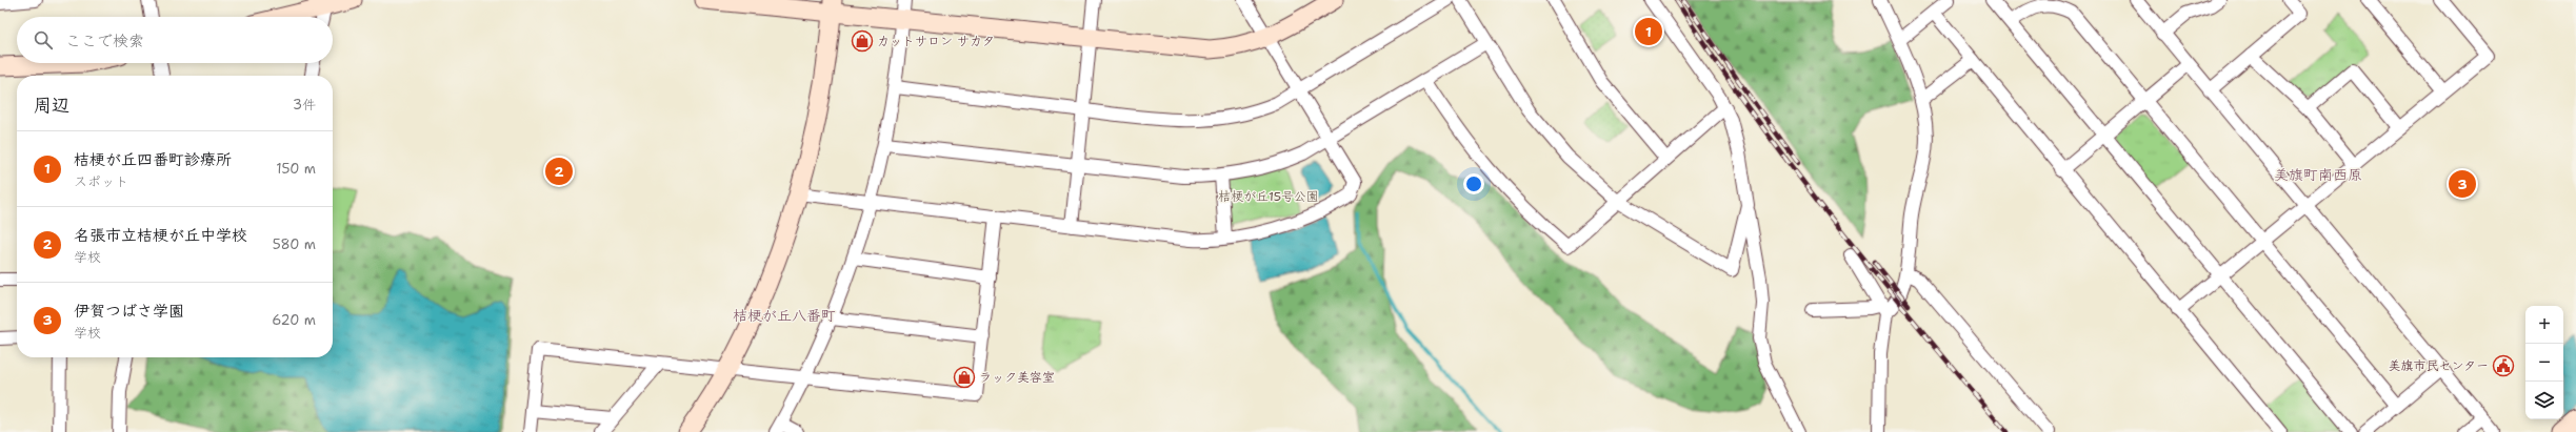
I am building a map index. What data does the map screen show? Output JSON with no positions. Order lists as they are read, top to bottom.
{
  "districts": ["美旗町南西原", "桔梗が丘八番町"],
  "parks": ["桔梗が丘15号公園"],
  "places": {
    "shop": ["カットサロン サカタ", "ラック美容室"],
    "public building": ["美旗市民センター"]
  },
  "page": {
    "pins": ["1", "2", "3"],
    "search": "ここで検索",
    "heading": ["周辺", "3件"],
    "list": [
      {
        "mark": "1",
        "name": "桔梗が丘四番町診療所",
        "note": "スポット",
        "value": "150 m"
      },
      {
        "mark": "2",
        "name": "名張市立桔梗が丘中学校",
        "note": "学校",
        "value": "580 m"
      },
      {
        "mark": "3",
        "name": "伊賀つばさ学園",
        "note": "学校",
        "value": "620 m"
      }
    ],
    "map_buttons": ["+", "−"]
  }
}
